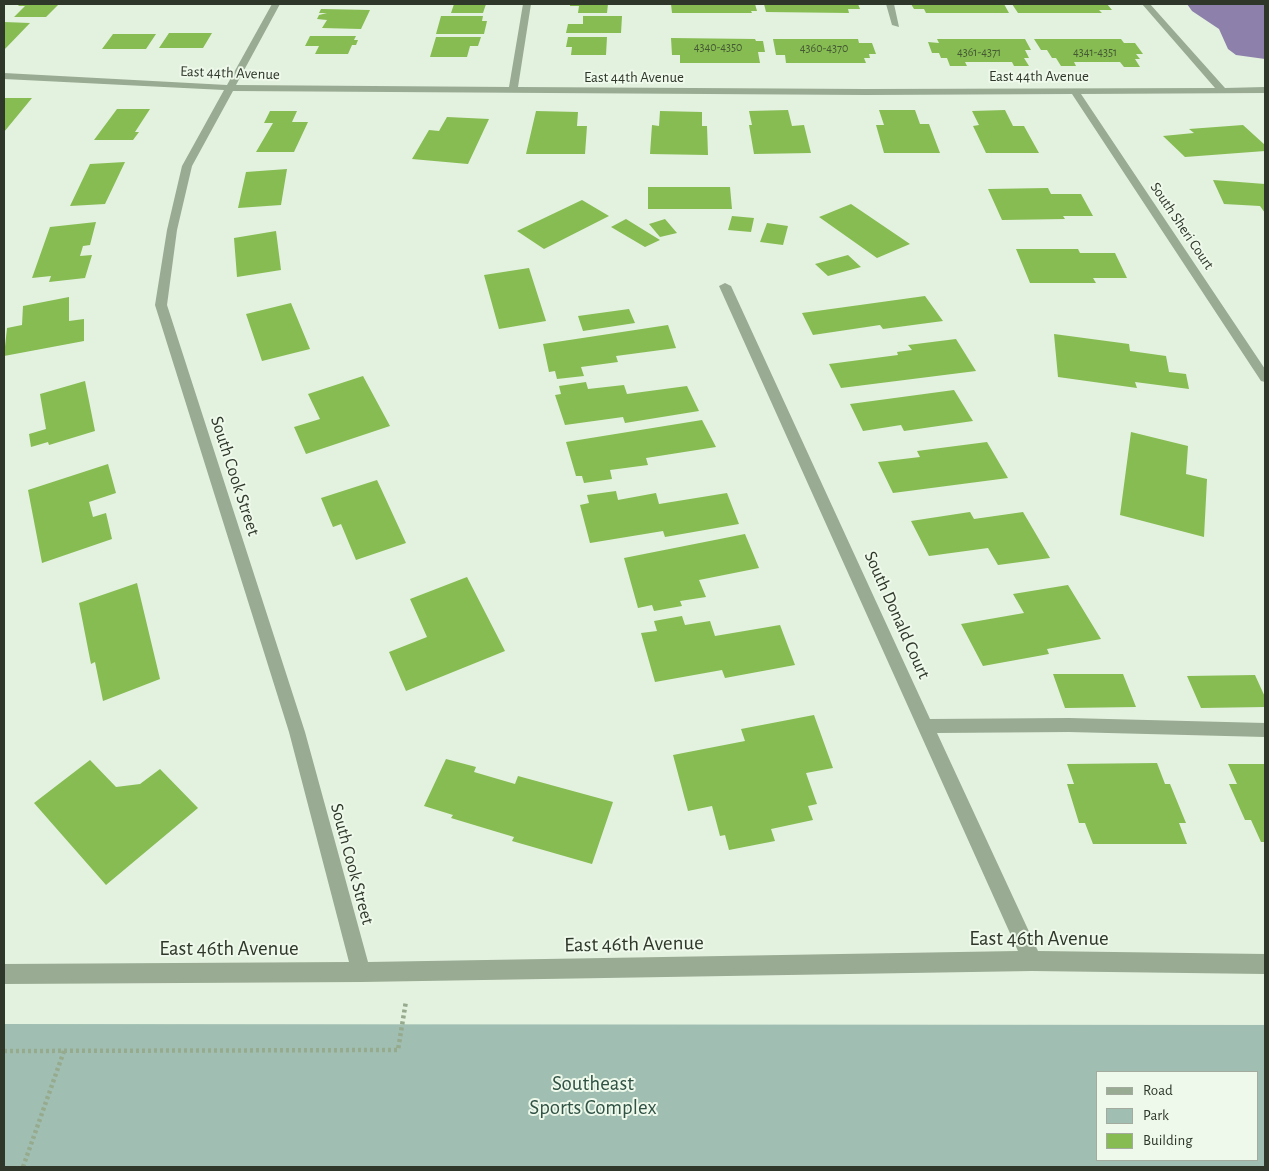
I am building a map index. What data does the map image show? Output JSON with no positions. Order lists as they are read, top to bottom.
{
  "streets": {
    "street": [
      "East 44th Avenue",
      "South Sheri Court",
      "South Cook Street",
      "South Donald Court",
      "East 46th Avenue"
    ]
  },
  "crossings": [
    ["East 44th Avenue", "South Sheri Court"],
    ["East 44th Avenue", "South Cook Street"],
    ["South Cook Street", "East 46th Avenue"],
    ["South Donald Court", "East 46th Avenue"]
  ],
  "parks": ["Southeast Sports Complex"],
  "house_numbers": [
    "4340-4350",
    "4360-4370",
    "4361-4371",
    "4341-4351"
  ],
  "legend": ["Road", "Park", "Building"]
}
